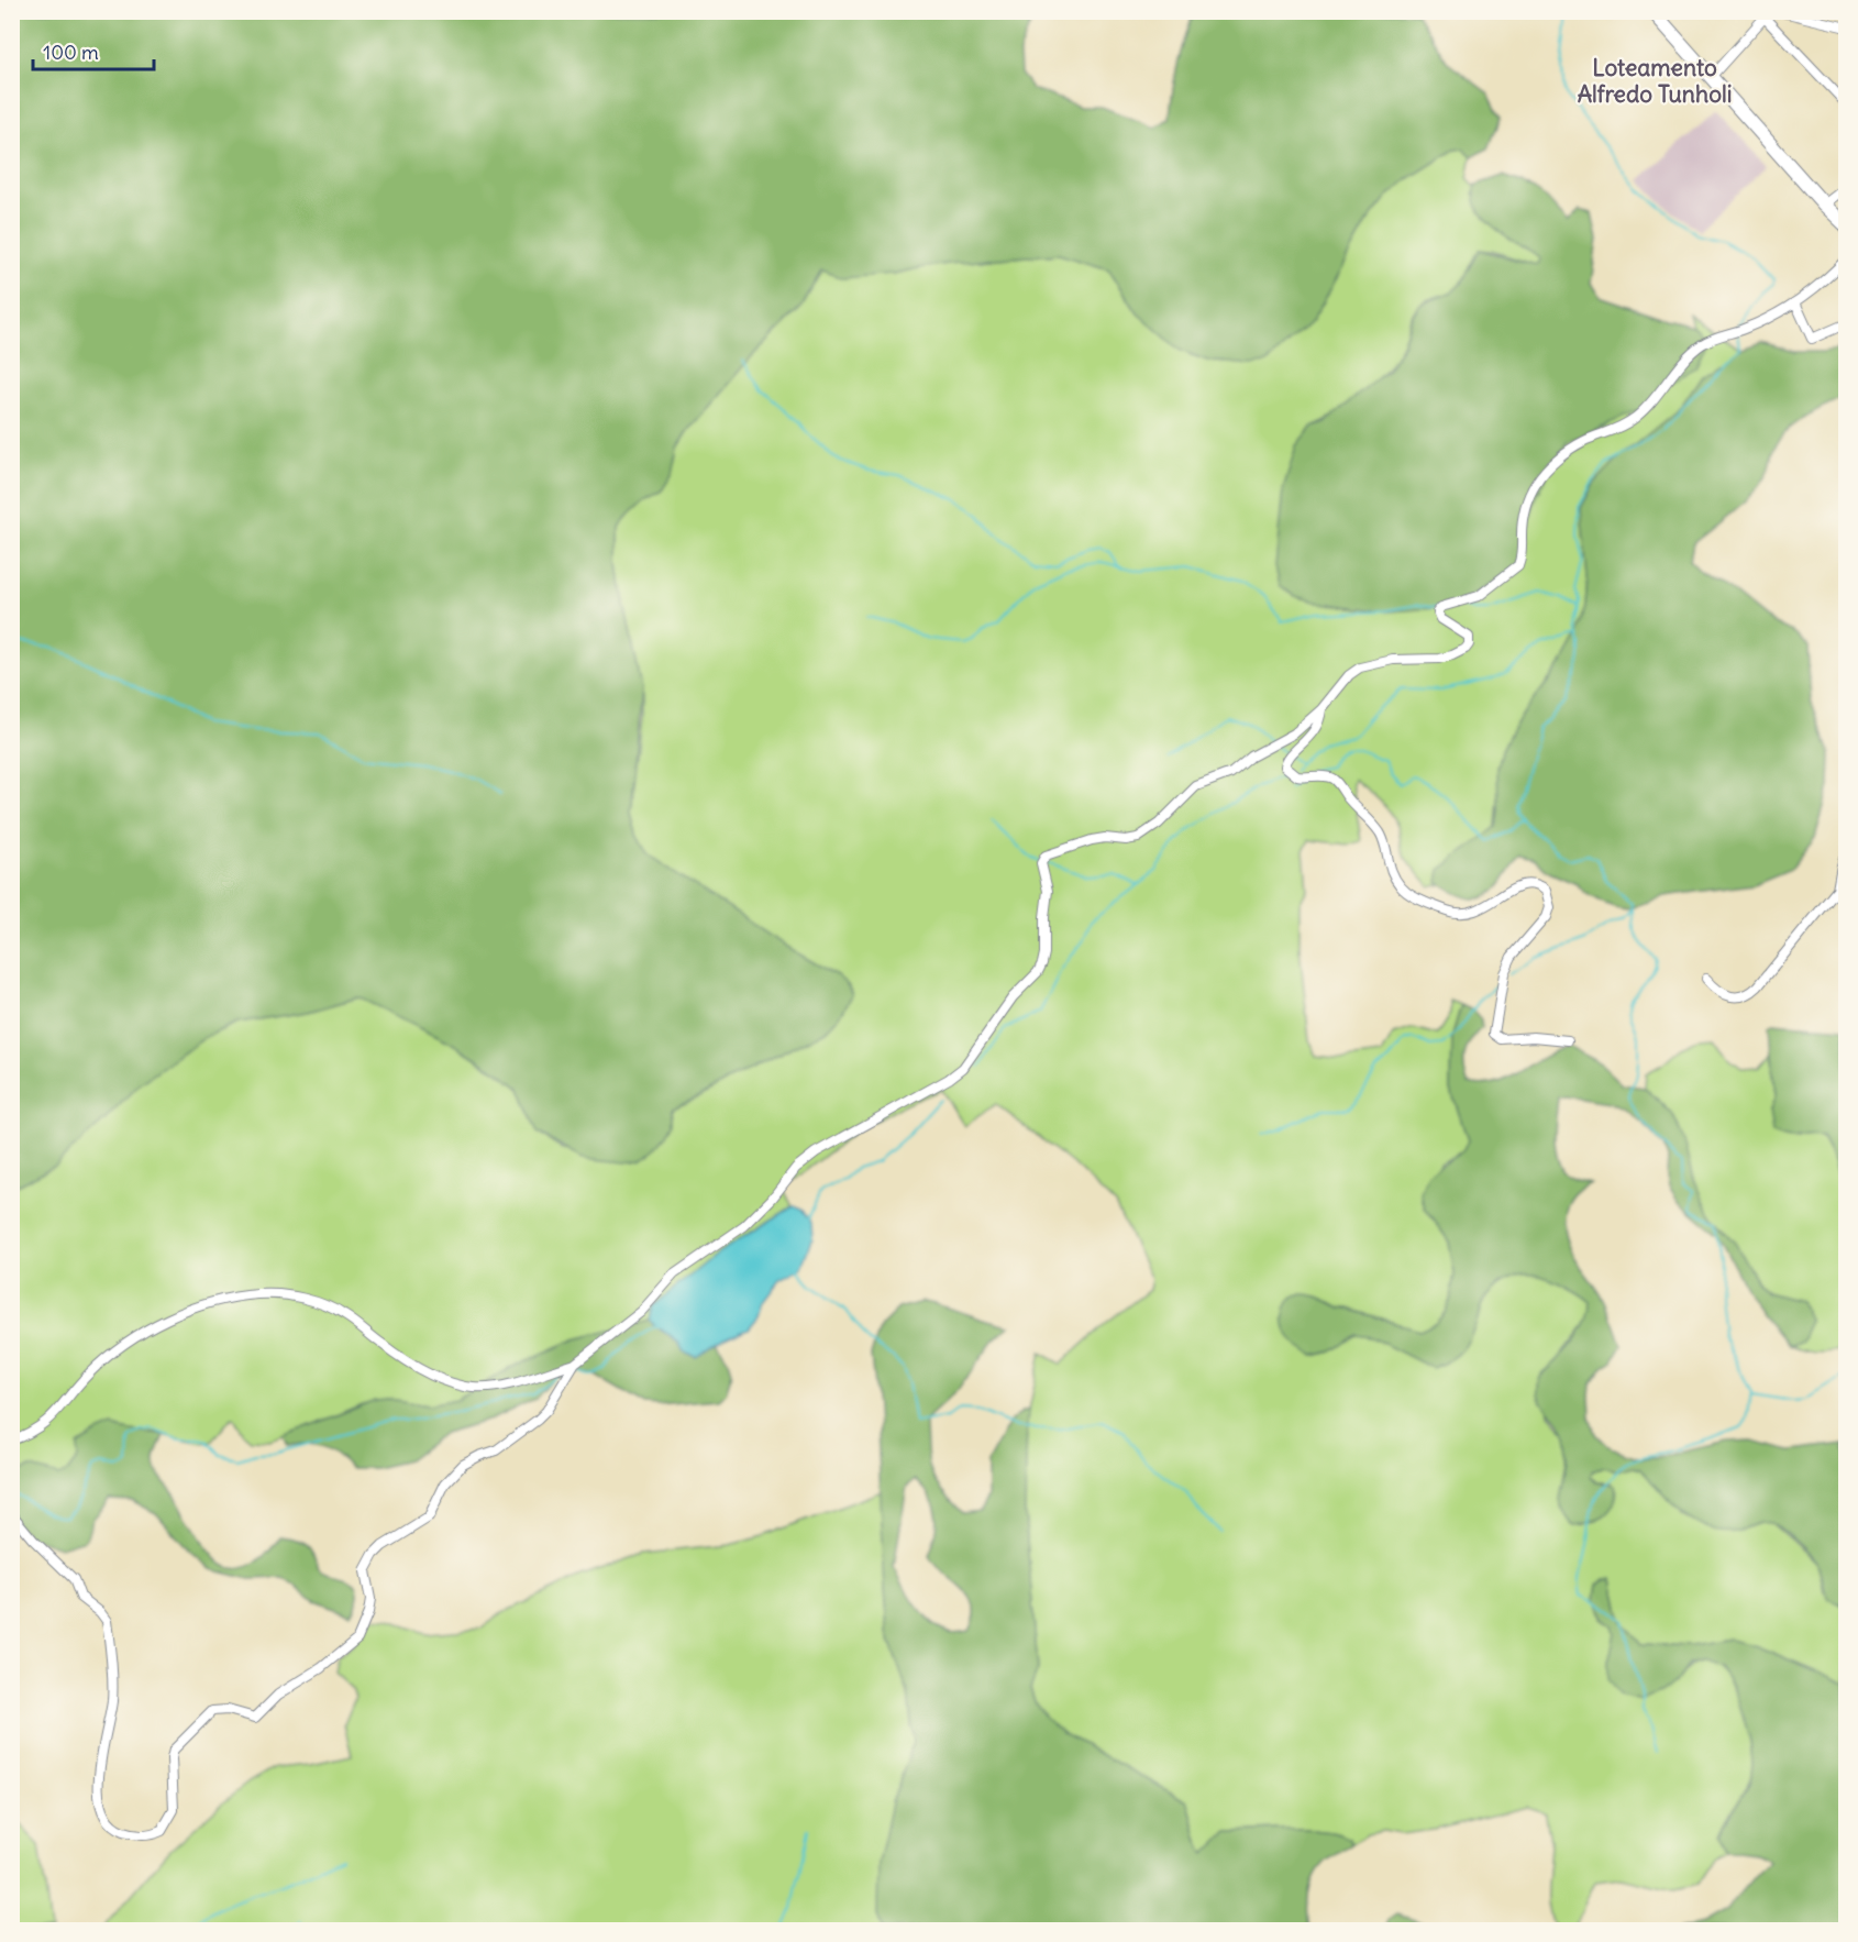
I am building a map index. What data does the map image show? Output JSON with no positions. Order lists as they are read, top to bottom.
{
  "districts": ["Loteamento Alfredo Tunholi"],
  "scale_bar": "100 m"
}
